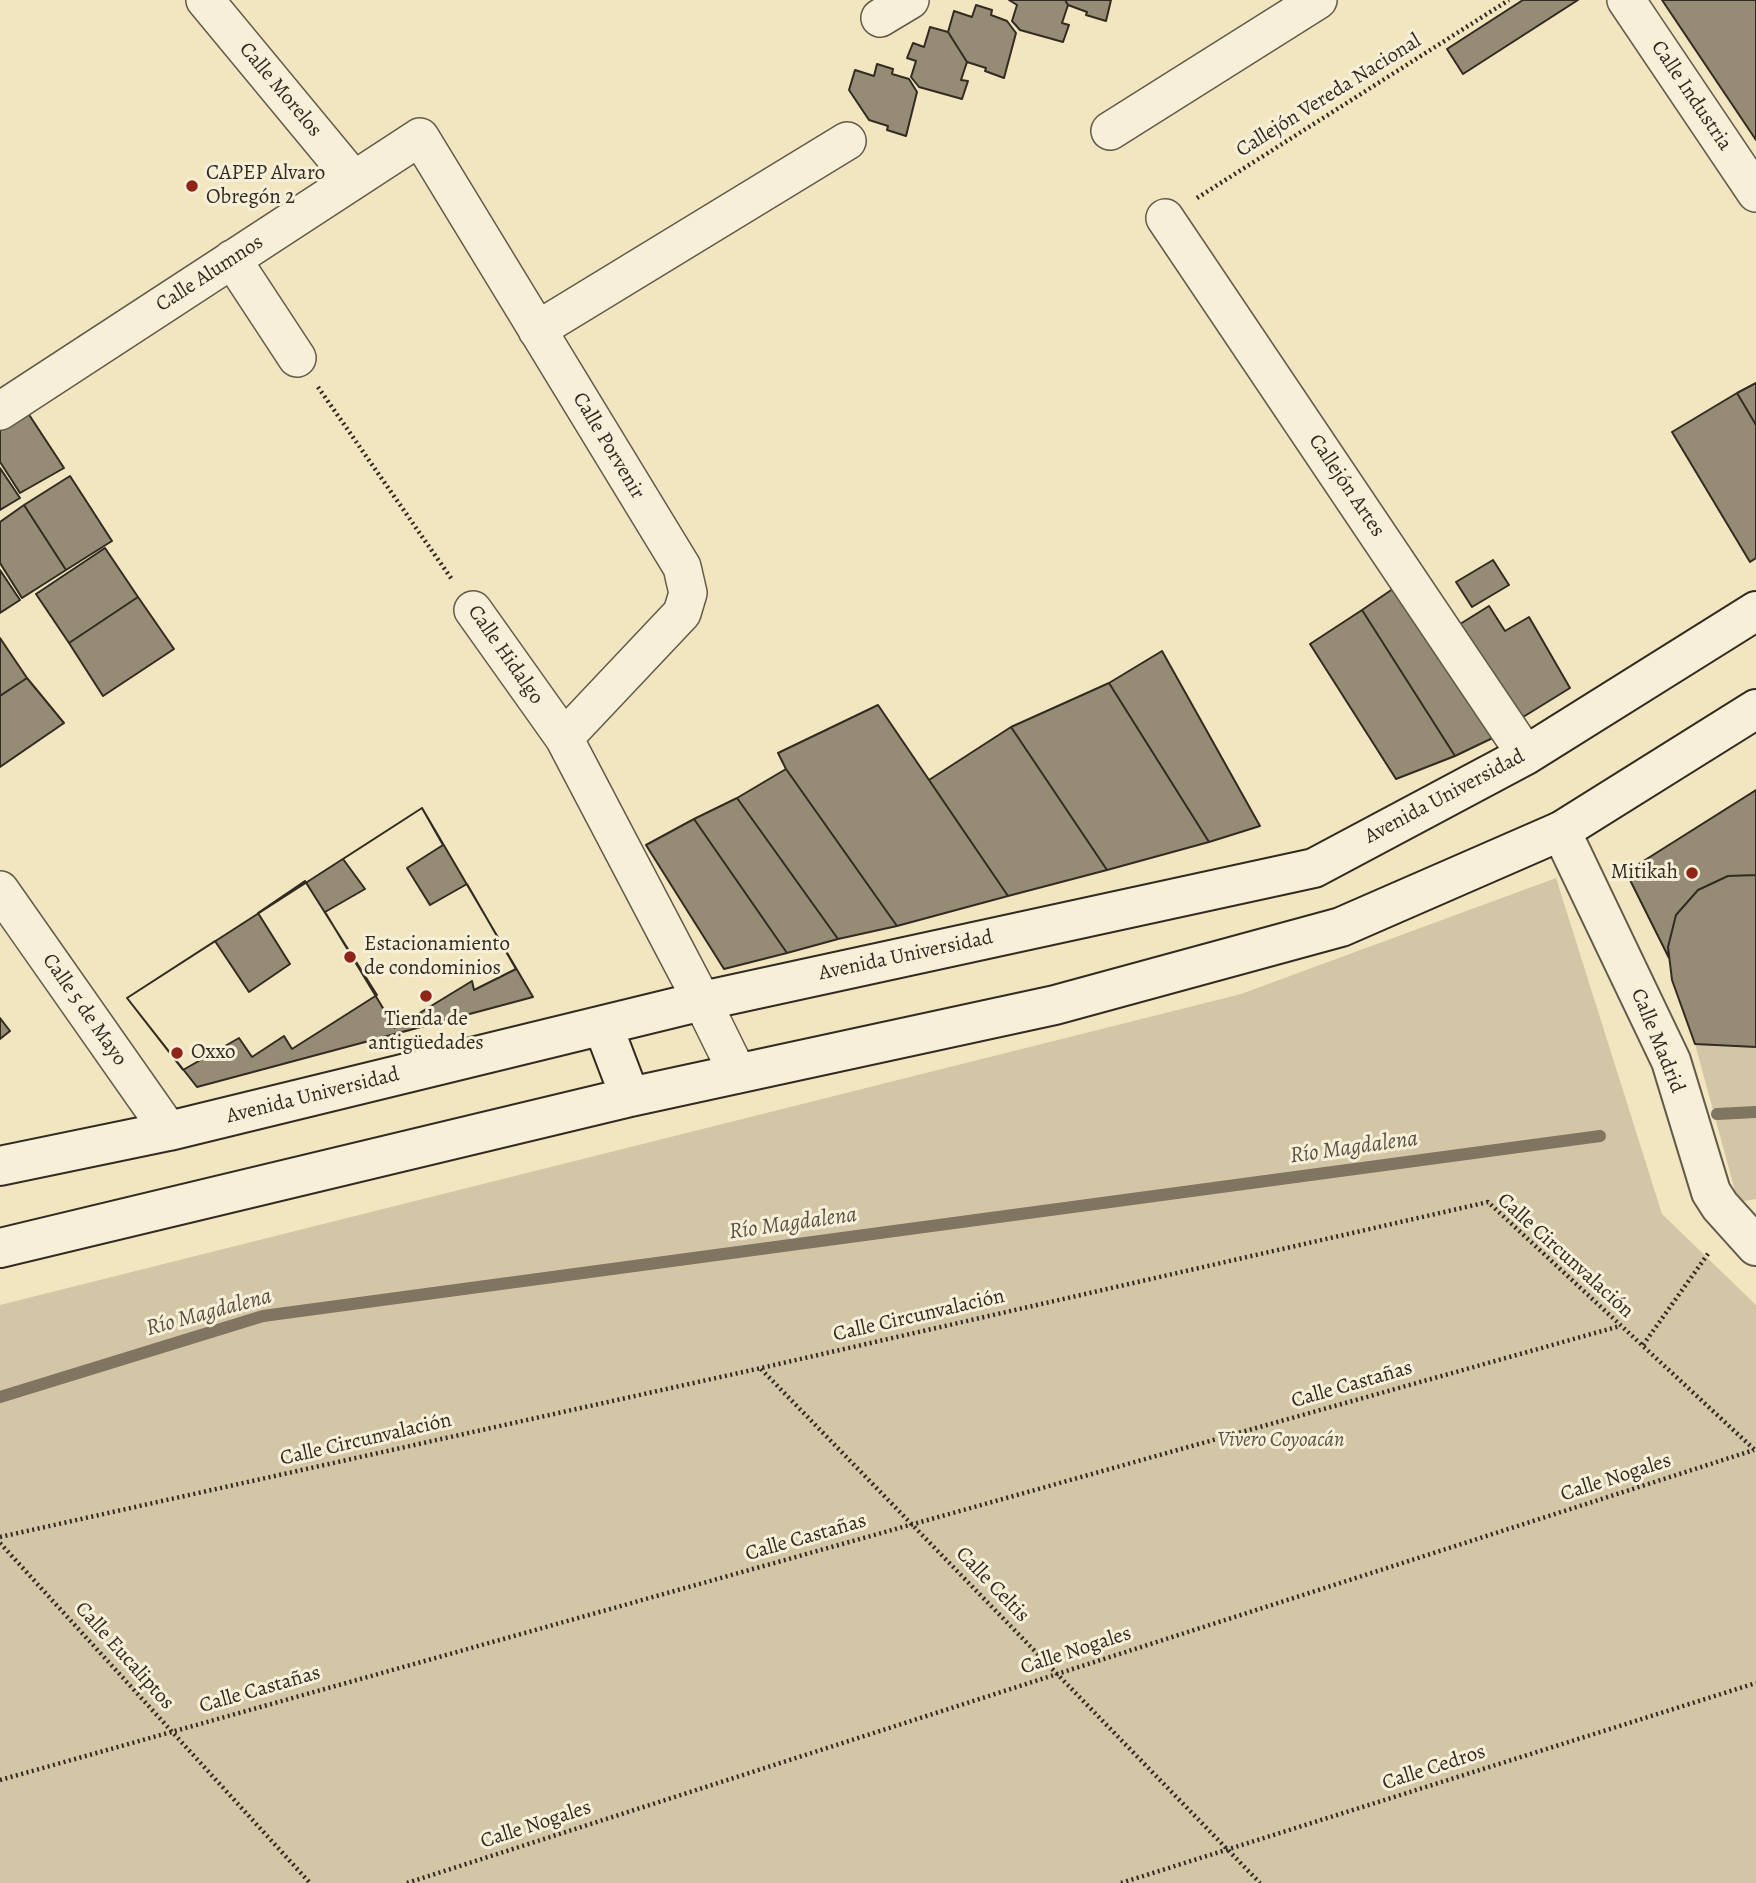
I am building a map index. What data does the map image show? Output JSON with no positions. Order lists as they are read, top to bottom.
{
  "streets": {
    "main road": ["Avenida Universidad", "Calle Madrid"],
    "street": [
      "Calle Morelos",
      "Calle Industria",
      "Calle Alumnos",
      "Calle Porvenir",
      "Callejón Artes",
      "Calle Hidalgo",
      "Calle 5 de Mayo"
    ],
    "path": [
      "Callejón Vereda Nacional",
      "Calle Circunvalación",
      "Calle Castañas",
      "Calle Nogales",
      "Calle Celtis",
      "Calle Eucaliptos",
      "Calle Cedros"
    ]
  },
  "crossings": [
    ["Calle Morelos", "Calle Alumnos"],
    ["Callejón Vereda Nacional", "Callejón Artes"],
    ["Calle Alumnos", "Calle Porvenir"],
    ["Calle Porvenir", "Calle Hidalgo"],
    ["Callejón Artes", "Avenida Universidad"],
    ["Calle Hidalgo", "Avenida Universidad"],
    ["Avenida Universidad", "Calle 5 de Mayo"],
    ["Calle Circunvalación", "Calle Castañas"],
    ["Calle Circunvalación", "Calle Nogales"],
    ["Calle Circunvalación", "Calle Celtis"],
    ["Calle Castañas", "Calle Celtis"],
    ["Calle Castañas", "Calle Eucaliptos"],
    ["Calle Nogales", "Calle Celtis"],
    ["Calle Celtis", "Calle Cedros"]
  ],
  "water": ["Río Magdalena"],
  "parks": ["Vivero Coyoacán"],
  "places": [
    "CAPEP Alvaro Obregón 2",
    "Mitikah",
    "Estacionamiento de condominios",
    "Tienda de antigüedades",
    "Oxxo"
  ]
}
